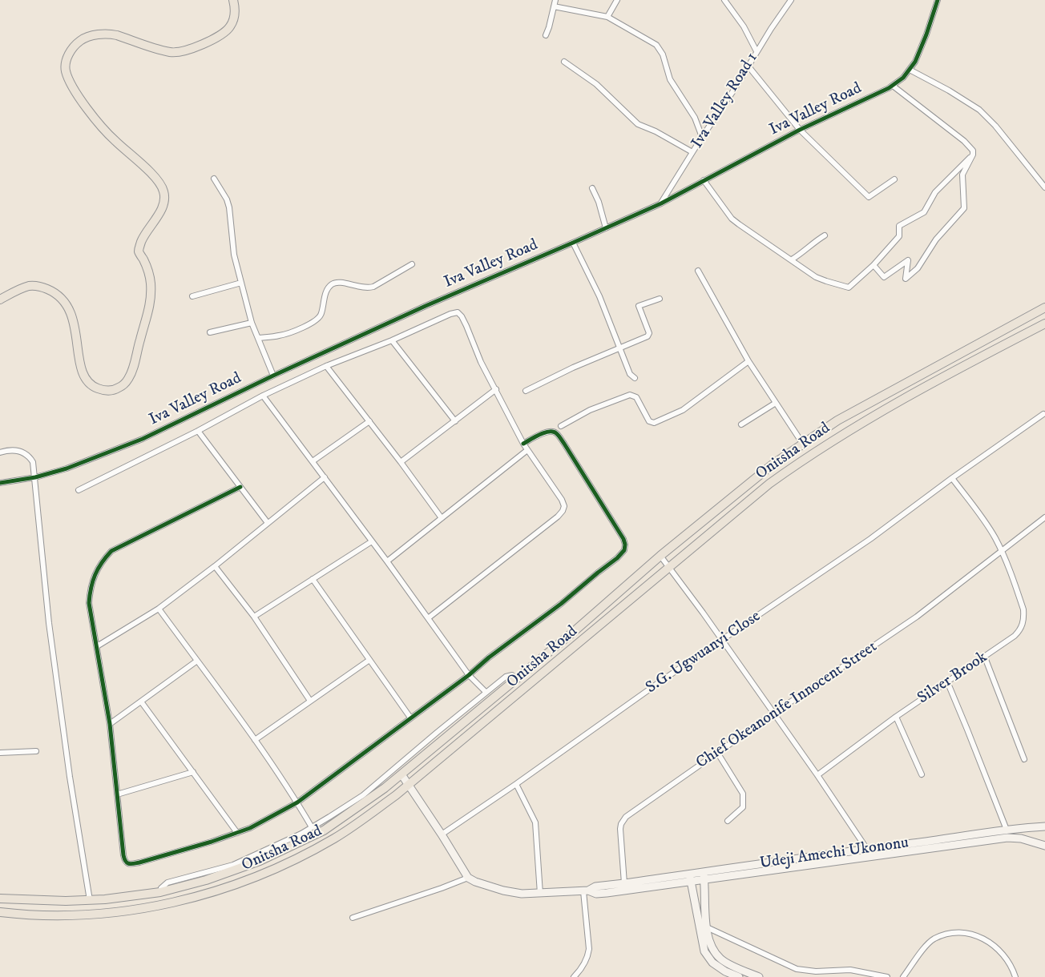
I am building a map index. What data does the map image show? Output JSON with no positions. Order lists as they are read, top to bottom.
{
  "streets": {
    "main road": ["Onitsha Road", "Udeji Amechi Ukononu"],
    "street": [
      "Iva Valley Road 1",
      "Iva Valley Road",
      "S.G. Ugwuanyi Close",
      "Silver Brook",
      "Chief Okeanonife Innocent Street"
    ]
  },
  "crossings": [
    ["Iva Valley Road 1", "Iva Valley Road"],
    ["Silver Brook", "Chief Okeanonife Innocent Street"],
    ["Chief Okeanonife Innocent Street", "Udeji Amechi Ukononu"]
  ]
}
